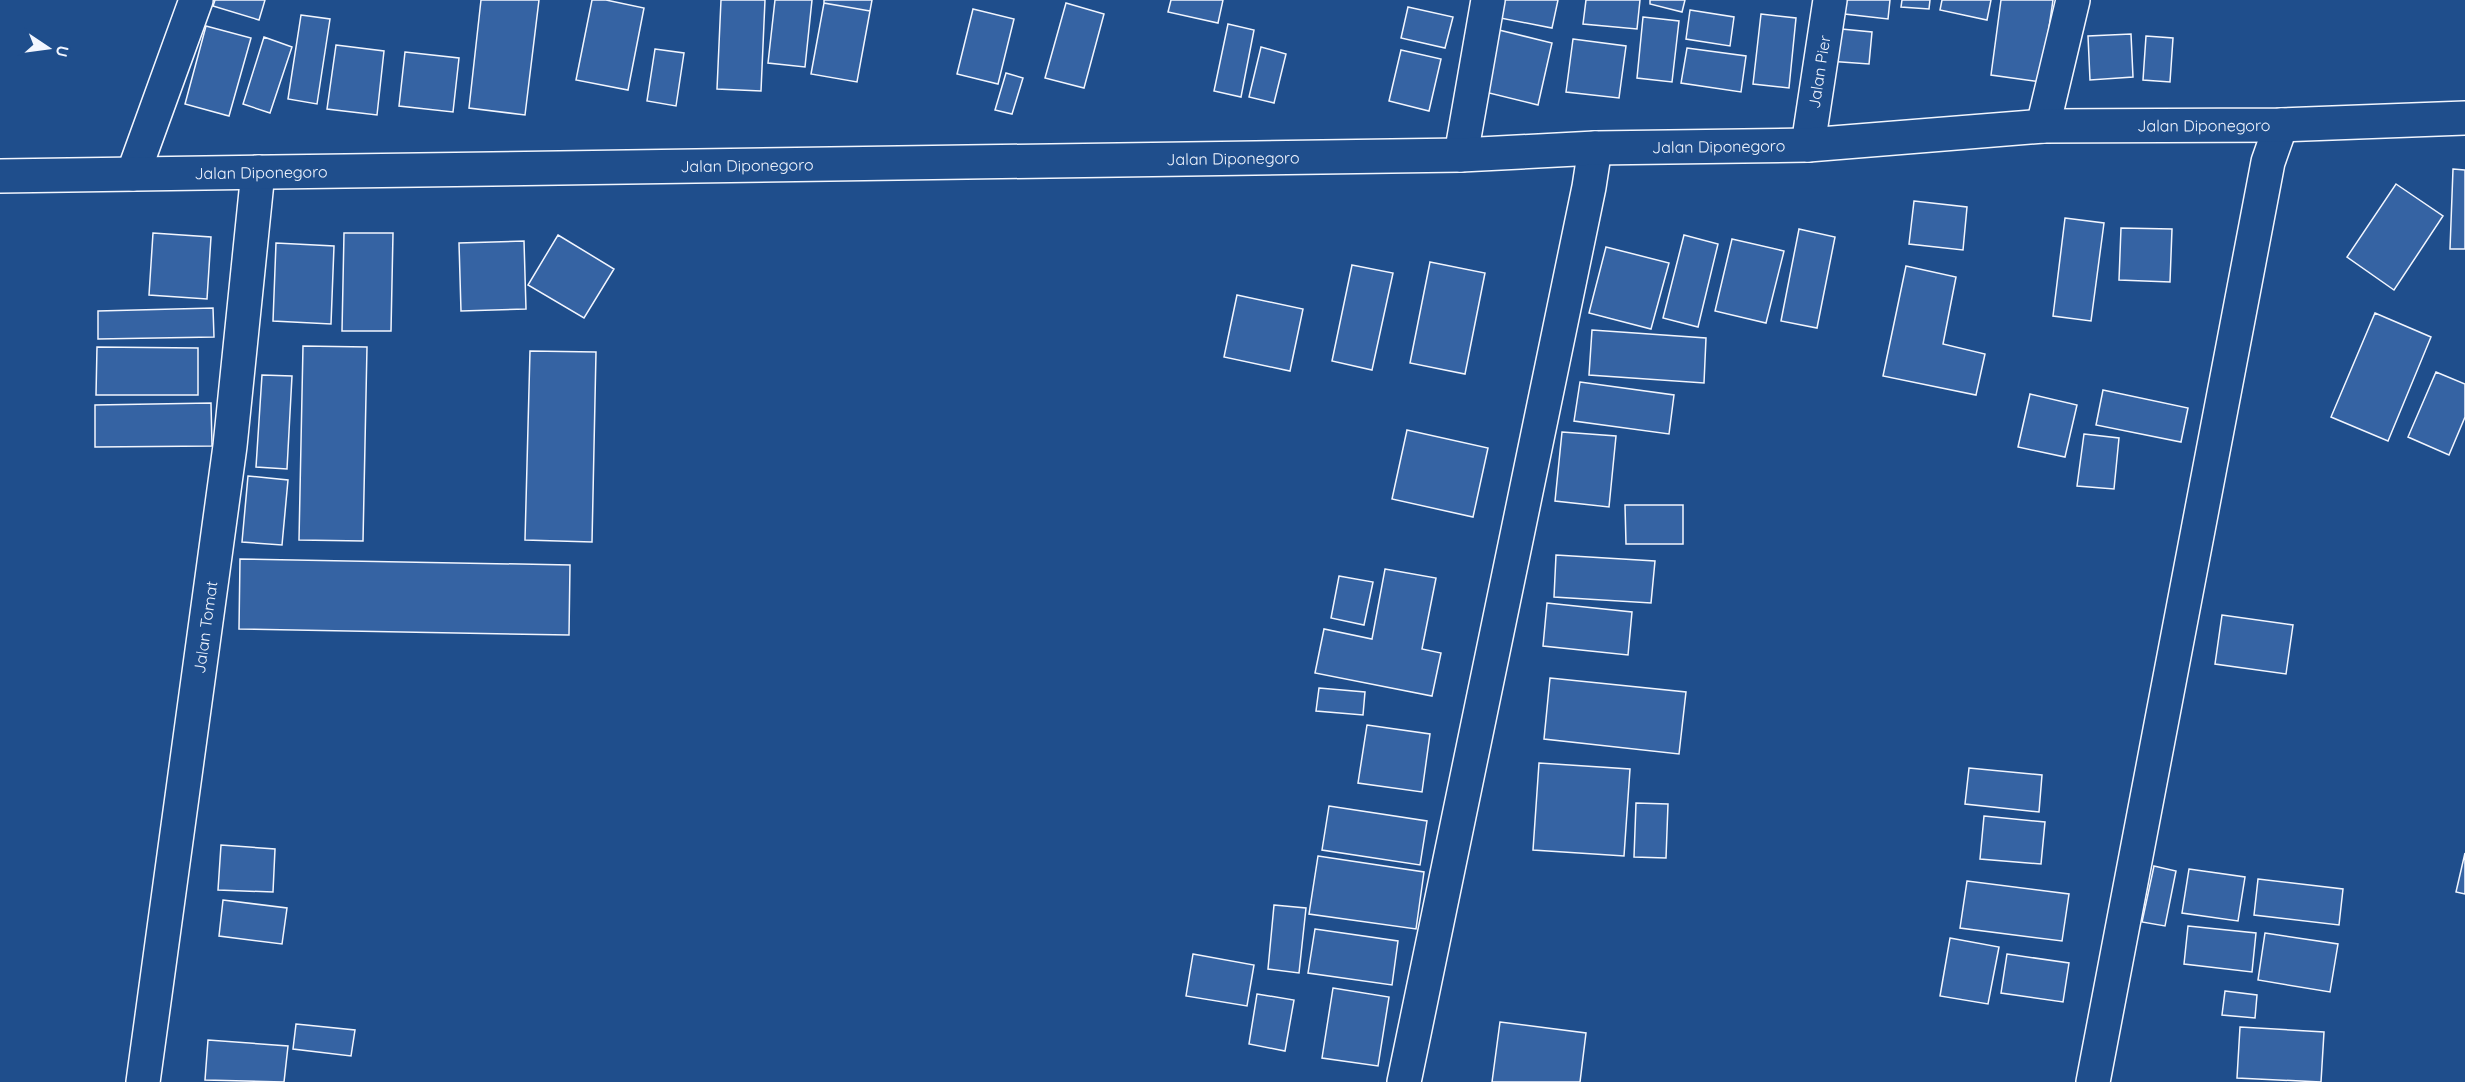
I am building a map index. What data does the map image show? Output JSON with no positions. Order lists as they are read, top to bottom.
{
  "streets": {
    "street": ["Jalan Pier", "Jalan Diponegoro", "Jalan Tomat"]
  },
  "crossings": [
    ["Jalan Pier", "Jalan Diponegoro"],
    ["Jalan Diponegoro", "Jalan Tomat"]
  ],
  "north": "right"
}
